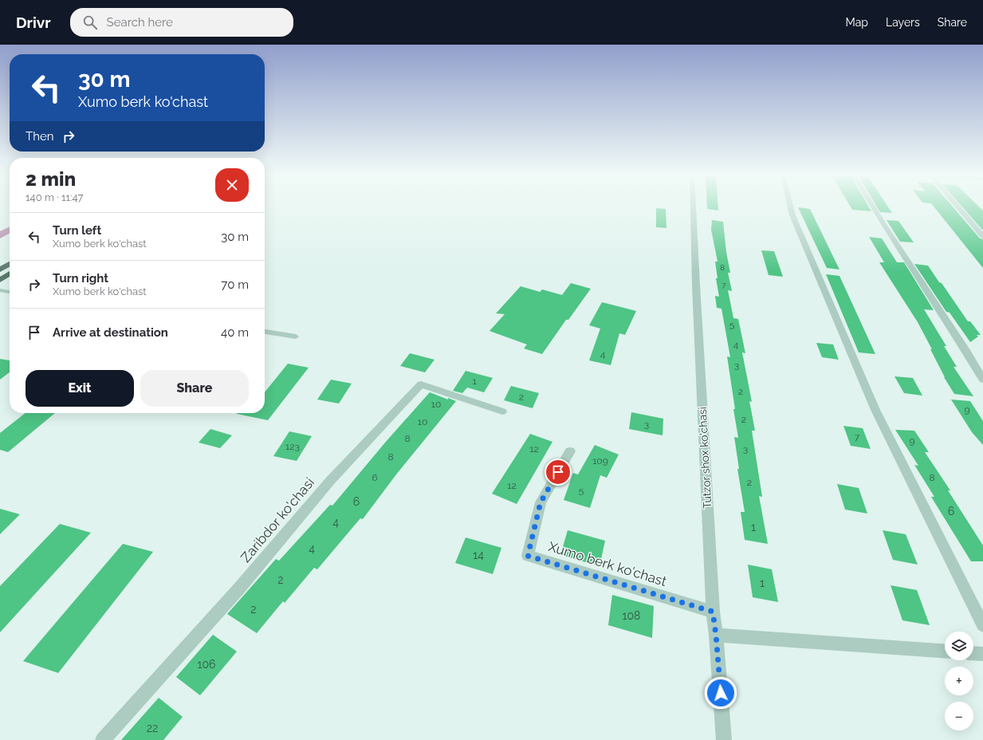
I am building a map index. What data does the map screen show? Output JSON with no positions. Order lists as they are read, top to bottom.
{
  "streets": {
    "street": ["Tutzor shox ko'chasi", "Zaribdor ko'chasi", "Xumo berk ko'chast"]
  },
  "crossings": [
    ["Tutzor shox ko'chasi", "Xumo berk ko'chast"]
  ],
  "house_numbers": [
    "8",
    "7",
    "5",
    "4",
    "4",
    "3",
    "1",
    "2",
    "2",
    "10",
    "9",
    "2",
    "10",
    "3",
    "7",
    "8",
    "9",
    "123",
    "12",
    "3",
    "8",
    "109",
    "6",
    "8",
    "2",
    "12",
    "5",
    "6",
    "6",
    "4",
    "1",
    "4",
    "14",
    "2",
    "1",
    "2",
    "108",
    "106",
    "22"
  ],
  "page": {
    "header": "Drivr",
    "search": "Search here",
    "nav": ["Map", "Layers", "Share"],
    "turn": ["30 m", "Xumo berk ko'chast"],
    "then": "Then",
    "heading": ["2 min", "140 m · 11:47"],
    "list": [
      {
        "name": "Turn left",
        "note": "Xumo berk ko'chast",
        "value": "30 m"
      },
      {
        "name": "Turn right",
        "note": "Xumo berk ko'chast",
        "value": "70 m"
      },
      {
        "name": "Arrive at destination",
        "value": "40 m"
      }
    ],
    "buttons": ["Exit", "Share"],
    "map_buttons": ["+", "−"]
  }
}
